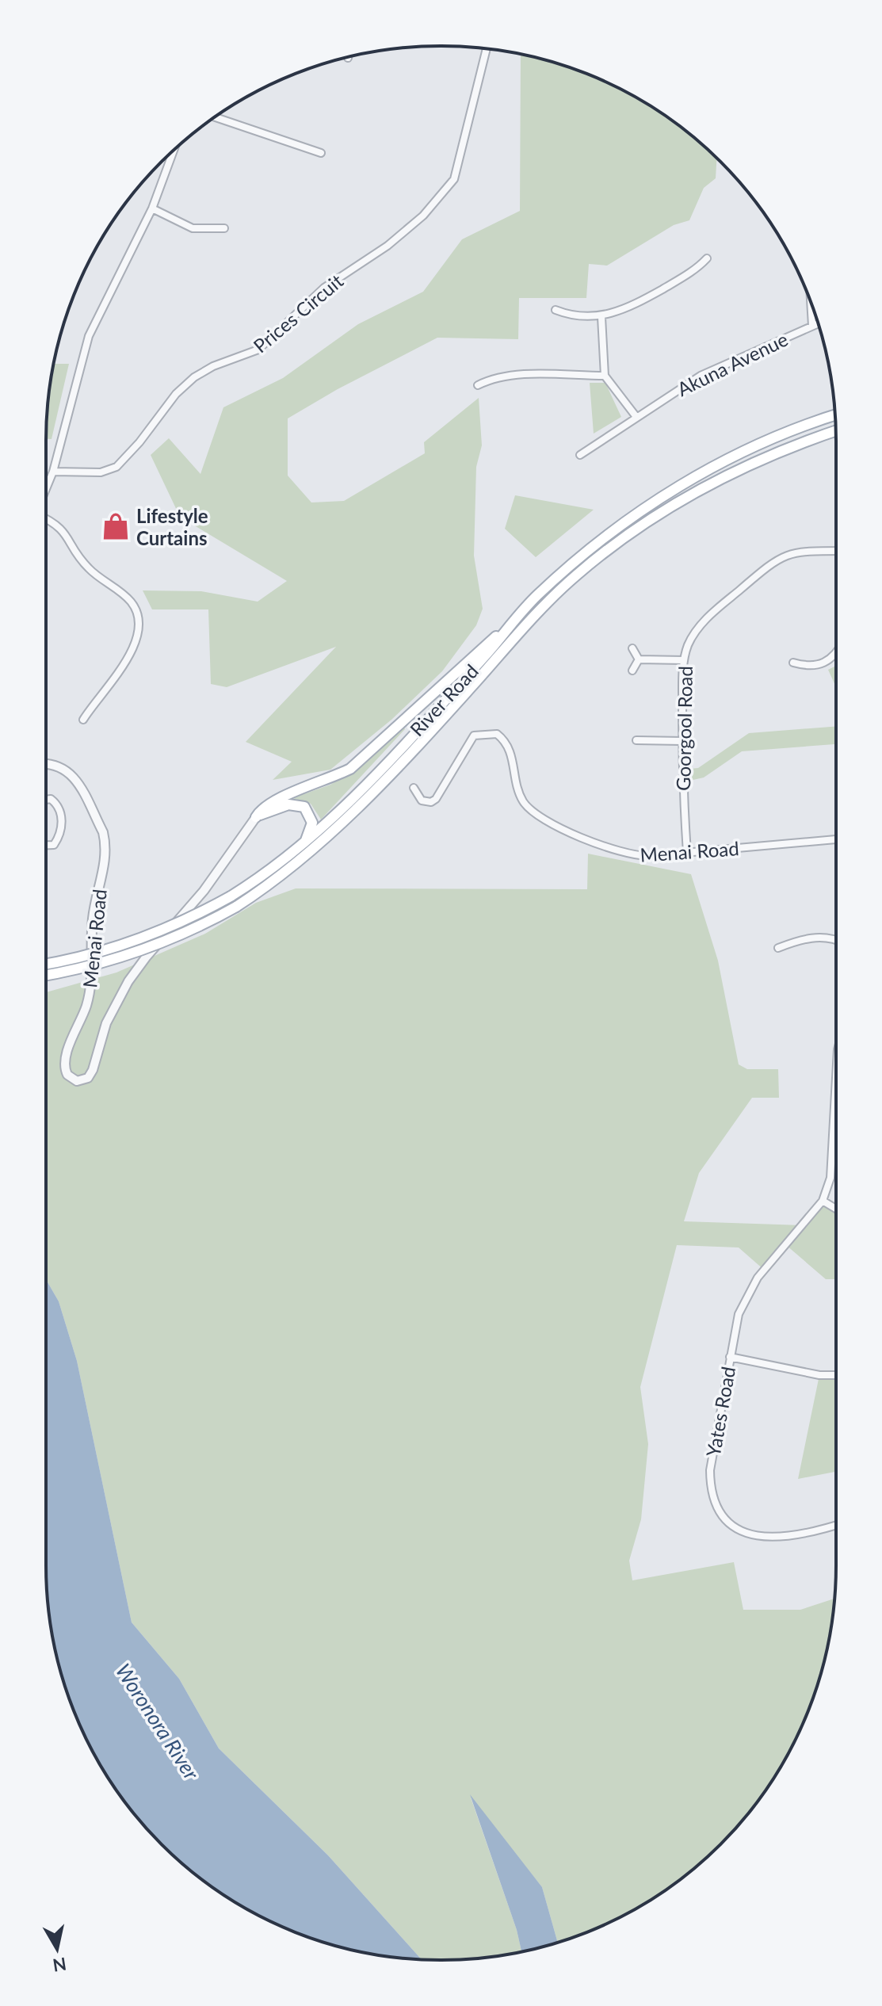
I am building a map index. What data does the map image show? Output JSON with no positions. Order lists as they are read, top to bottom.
{
  "streets": {
    "main road": ["River Road"],
    "street": [
      "Prices Circuit",
      "Akuna Avenue",
      "Goorgool Road",
      "Menai Road",
      "Yates Road"
    ]
  },
  "crossings": [
    ["Goorgool Road", "Menai Road"]
  ],
  "water": ["Woronora River"],
  "places": {
    "shop": ["Lifestyle Curtains"]
  },
  "north": "bottom"
}
